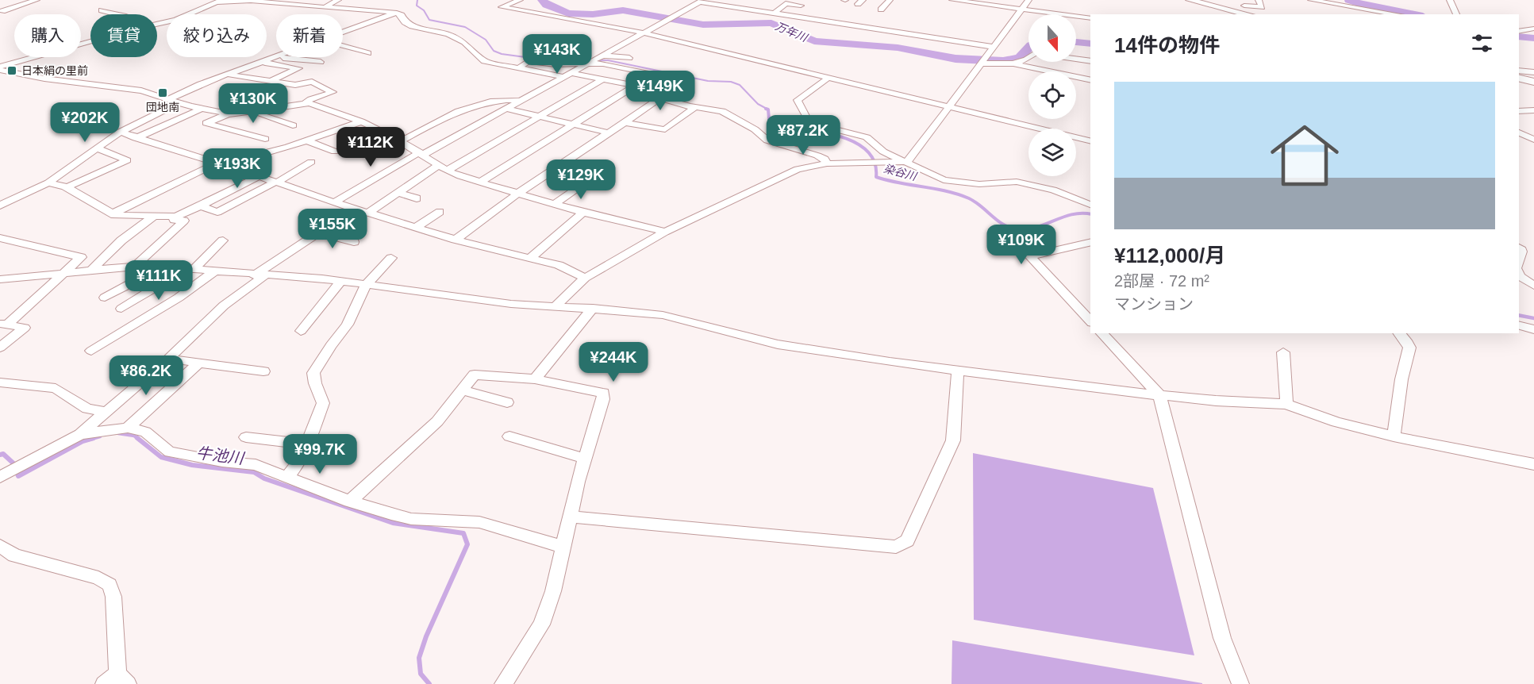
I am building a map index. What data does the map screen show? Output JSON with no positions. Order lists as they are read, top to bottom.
{
  "water": ["万年川", "染谷川", "牛池川"],
  "places": {
    "transit": ["日本絹の里前", "団地南"]
  },
  "north": "bottom",
  "page": {
    "chip": [
      "購入",
      "賃貸",
      "絞り込み",
      "新着"
    ],
    "heading": "14件の物件",
    "price": [
      "¥143K",
      "¥149K",
      "¥130K",
      "¥202K",
      "¥87.2K",
      "¥112K",
      "¥193K",
      "¥129K",
      "¥155K",
      "¥109K",
      "¥111K",
      "¥244K",
      "¥86.2K",
      "¥99.7K"
    ],
    "list": [
      {
        "name": "¥112,000/月",
        "note": "2部屋 · 72 m² · マンション"
      }
    ]
  }
}
